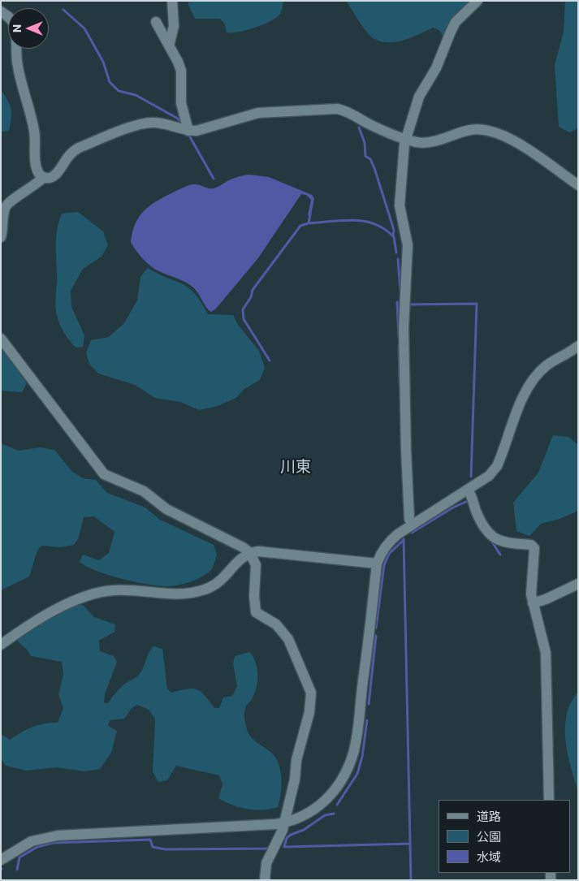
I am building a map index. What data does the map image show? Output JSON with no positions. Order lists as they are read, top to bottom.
{
  "districts": ["川東"],
  "legend": ["道路", "公園", "水域"],
  "north": "left"
}
